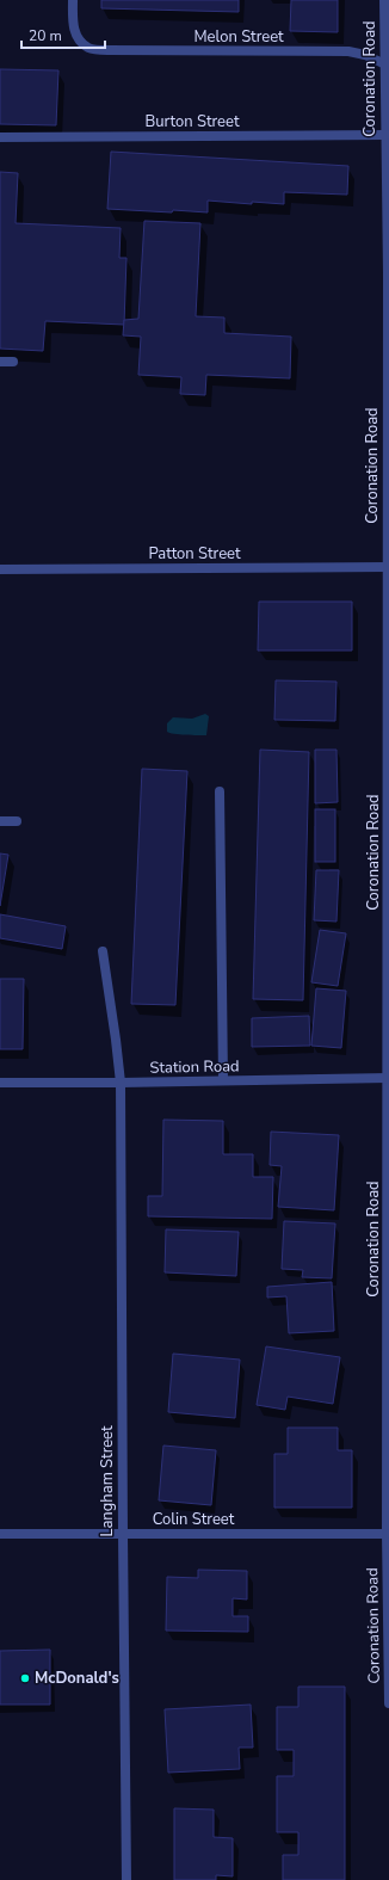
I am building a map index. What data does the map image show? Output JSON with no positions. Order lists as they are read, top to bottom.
{
  "streets": {
    "street": [
      "Melon Street",
      "Coronation Road",
      "Burton Street",
      "Patton Street",
      "Station Road",
      "Langham Street",
      "Colin Street"
    ]
  },
  "crossings": [
    ["Melon Street", "Coronation Road"],
    ["Coronation Road", "Burton Street"],
    ["Coronation Road", "Patton Street"],
    ["Coronation Road", "Station Road"],
    ["Coronation Road", "Colin Street"],
    ["Station Road", "Langham Street"],
    ["Langham Street", "Colin Street"]
  ],
  "places": ["McDonald's"],
  "scale_bar": "20 m"
}
